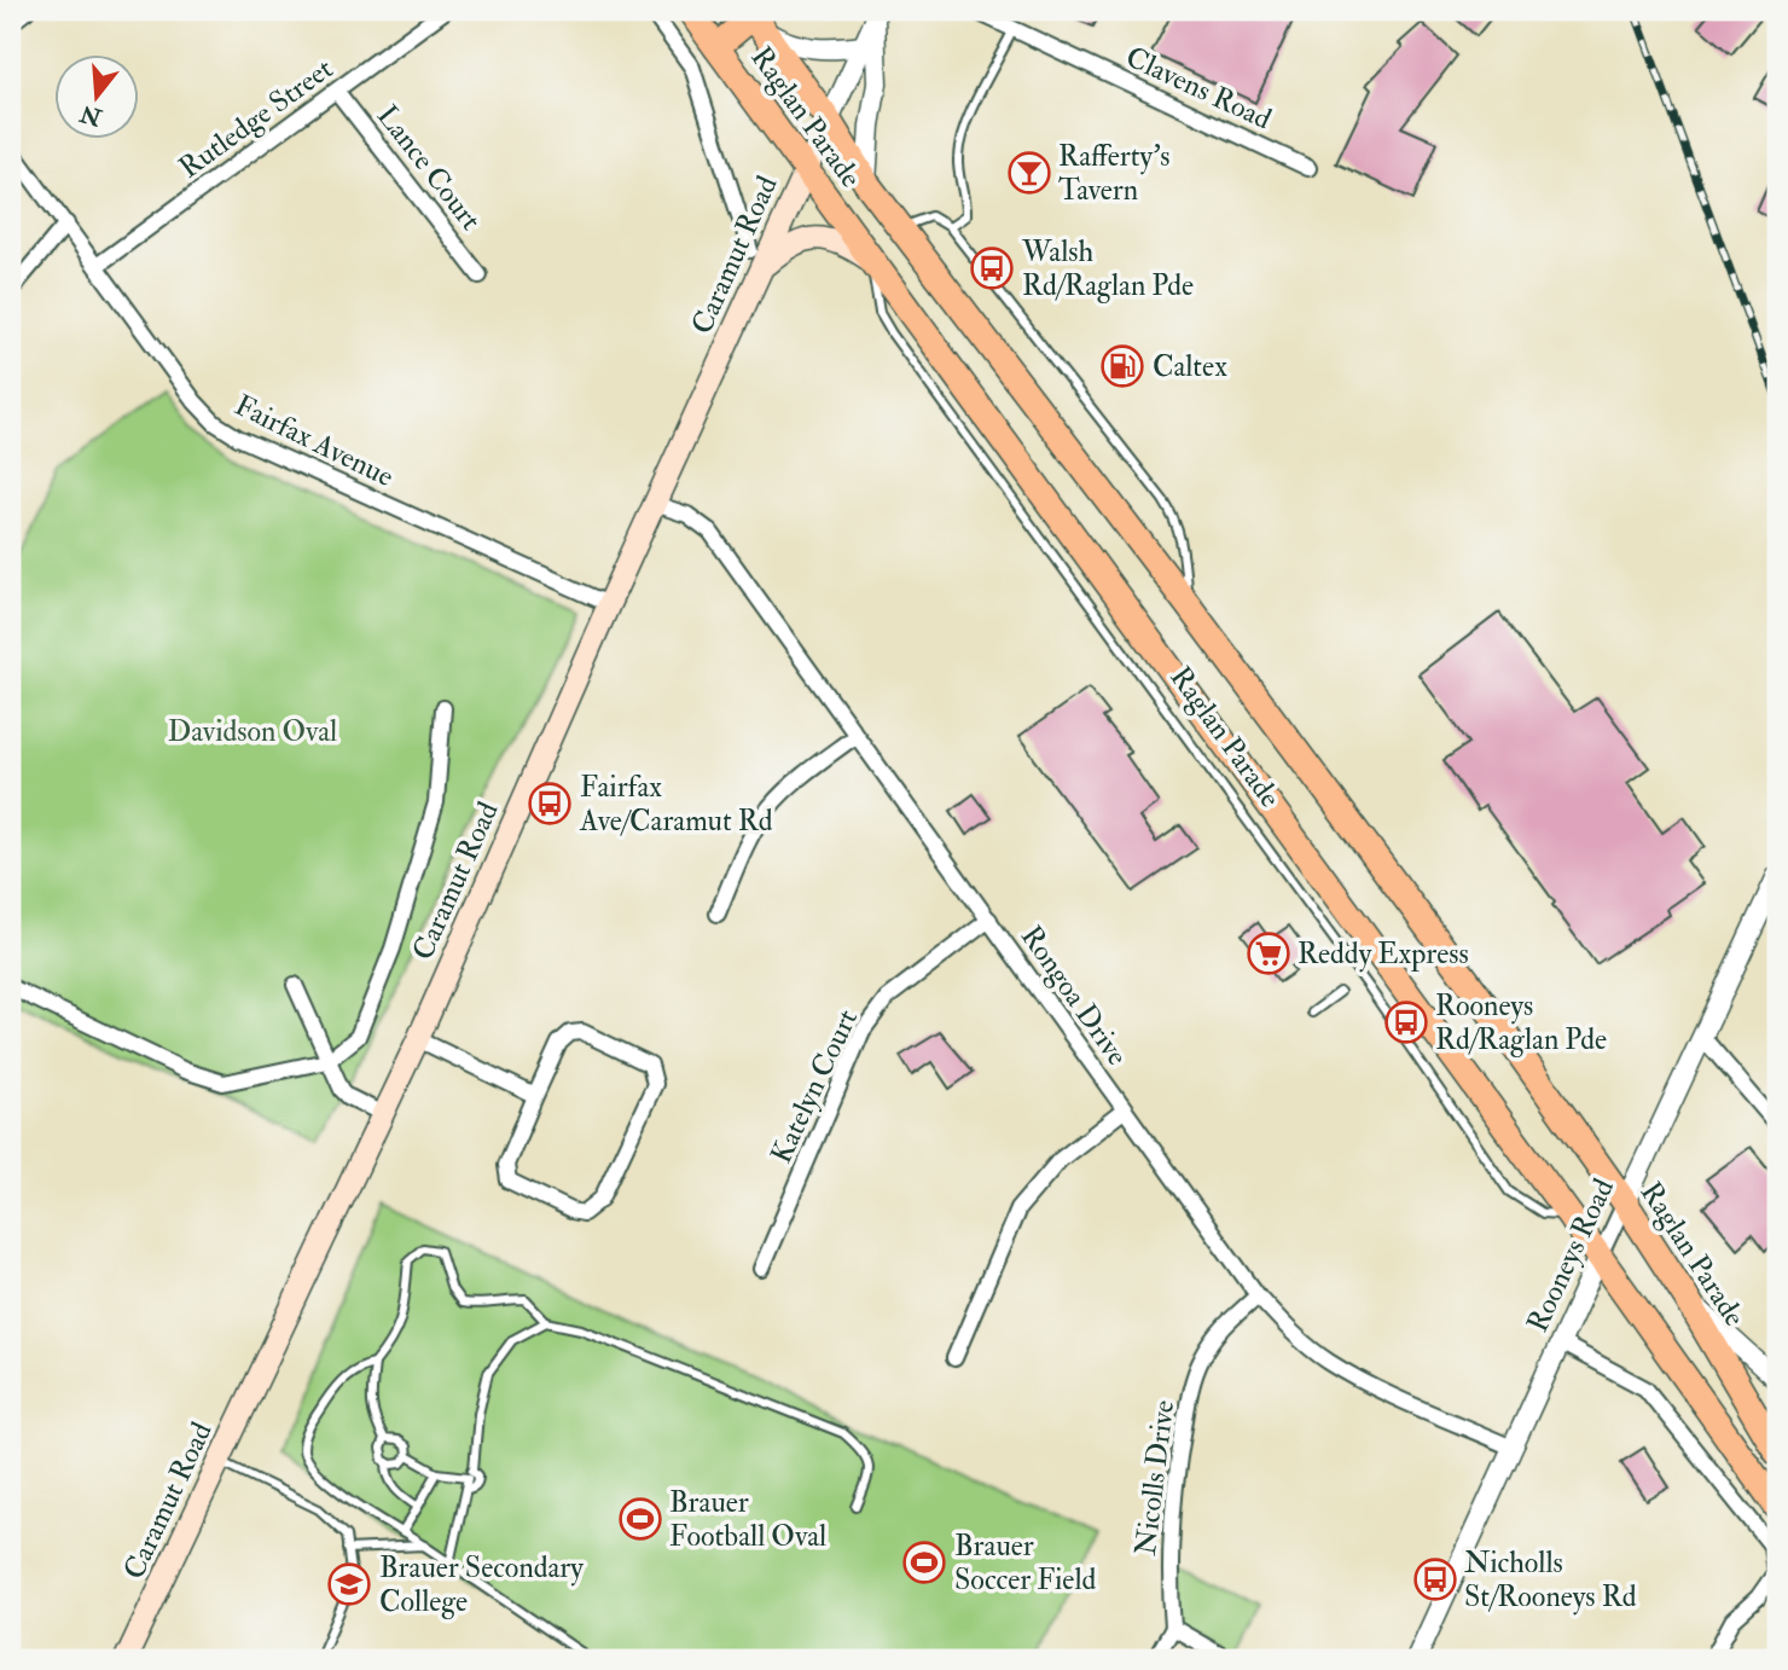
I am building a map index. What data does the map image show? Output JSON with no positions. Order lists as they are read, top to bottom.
{
  "streets": {
    "highway": ["Raglan Parade"],
    "main road": ["Caramut Road"],
    "street": [
      "Clavens Road",
      "Rutledge Street",
      "Lance Court",
      "Fairfax Avenue",
      "Rongoa Drive",
      "Katelyn Court",
      "Rooneys Road",
      "Nicolls Drive"
    ]
  },
  "crossings": [
    ["Raglan Parade", "Caramut Road"],
    ["Raglan Parade", "Rooneys Road"],
    ["Rutledge Street", "Lance Court"],
    ["Rutledge Street", "Fairfax Avenue"],
    ["Caramut Road", "Fairfax Avenue"],
    ["Caramut Road", "Rongoa Drive"],
    ["Rongoa Drive", "Katelyn Court"],
    ["Rongoa Drive", "Rooneys Road"],
    ["Rongoa Drive", "Nicolls Drive"]
  ],
  "parks": ["Davidson Oval"],
  "places": {
    "bar": ["Rafferty's Tavern"],
    "bus stop": [
      "Walsh Rd/Raglan Pde",
      "Fairfax Ave/Caramut Rd",
      "Rooneys Rd/Raglan Pde",
      "Nicholls St/Rooneys Rd"
    ],
    "fuel station": ["Caltex"],
    "supermarket": ["Reddy Express"],
    "sports": ["Brauer Football Oval", "Brauer Soccer Field"],
    "school or university": ["Brauer Secondary College"]
  },
  "north": "bottom"
}
